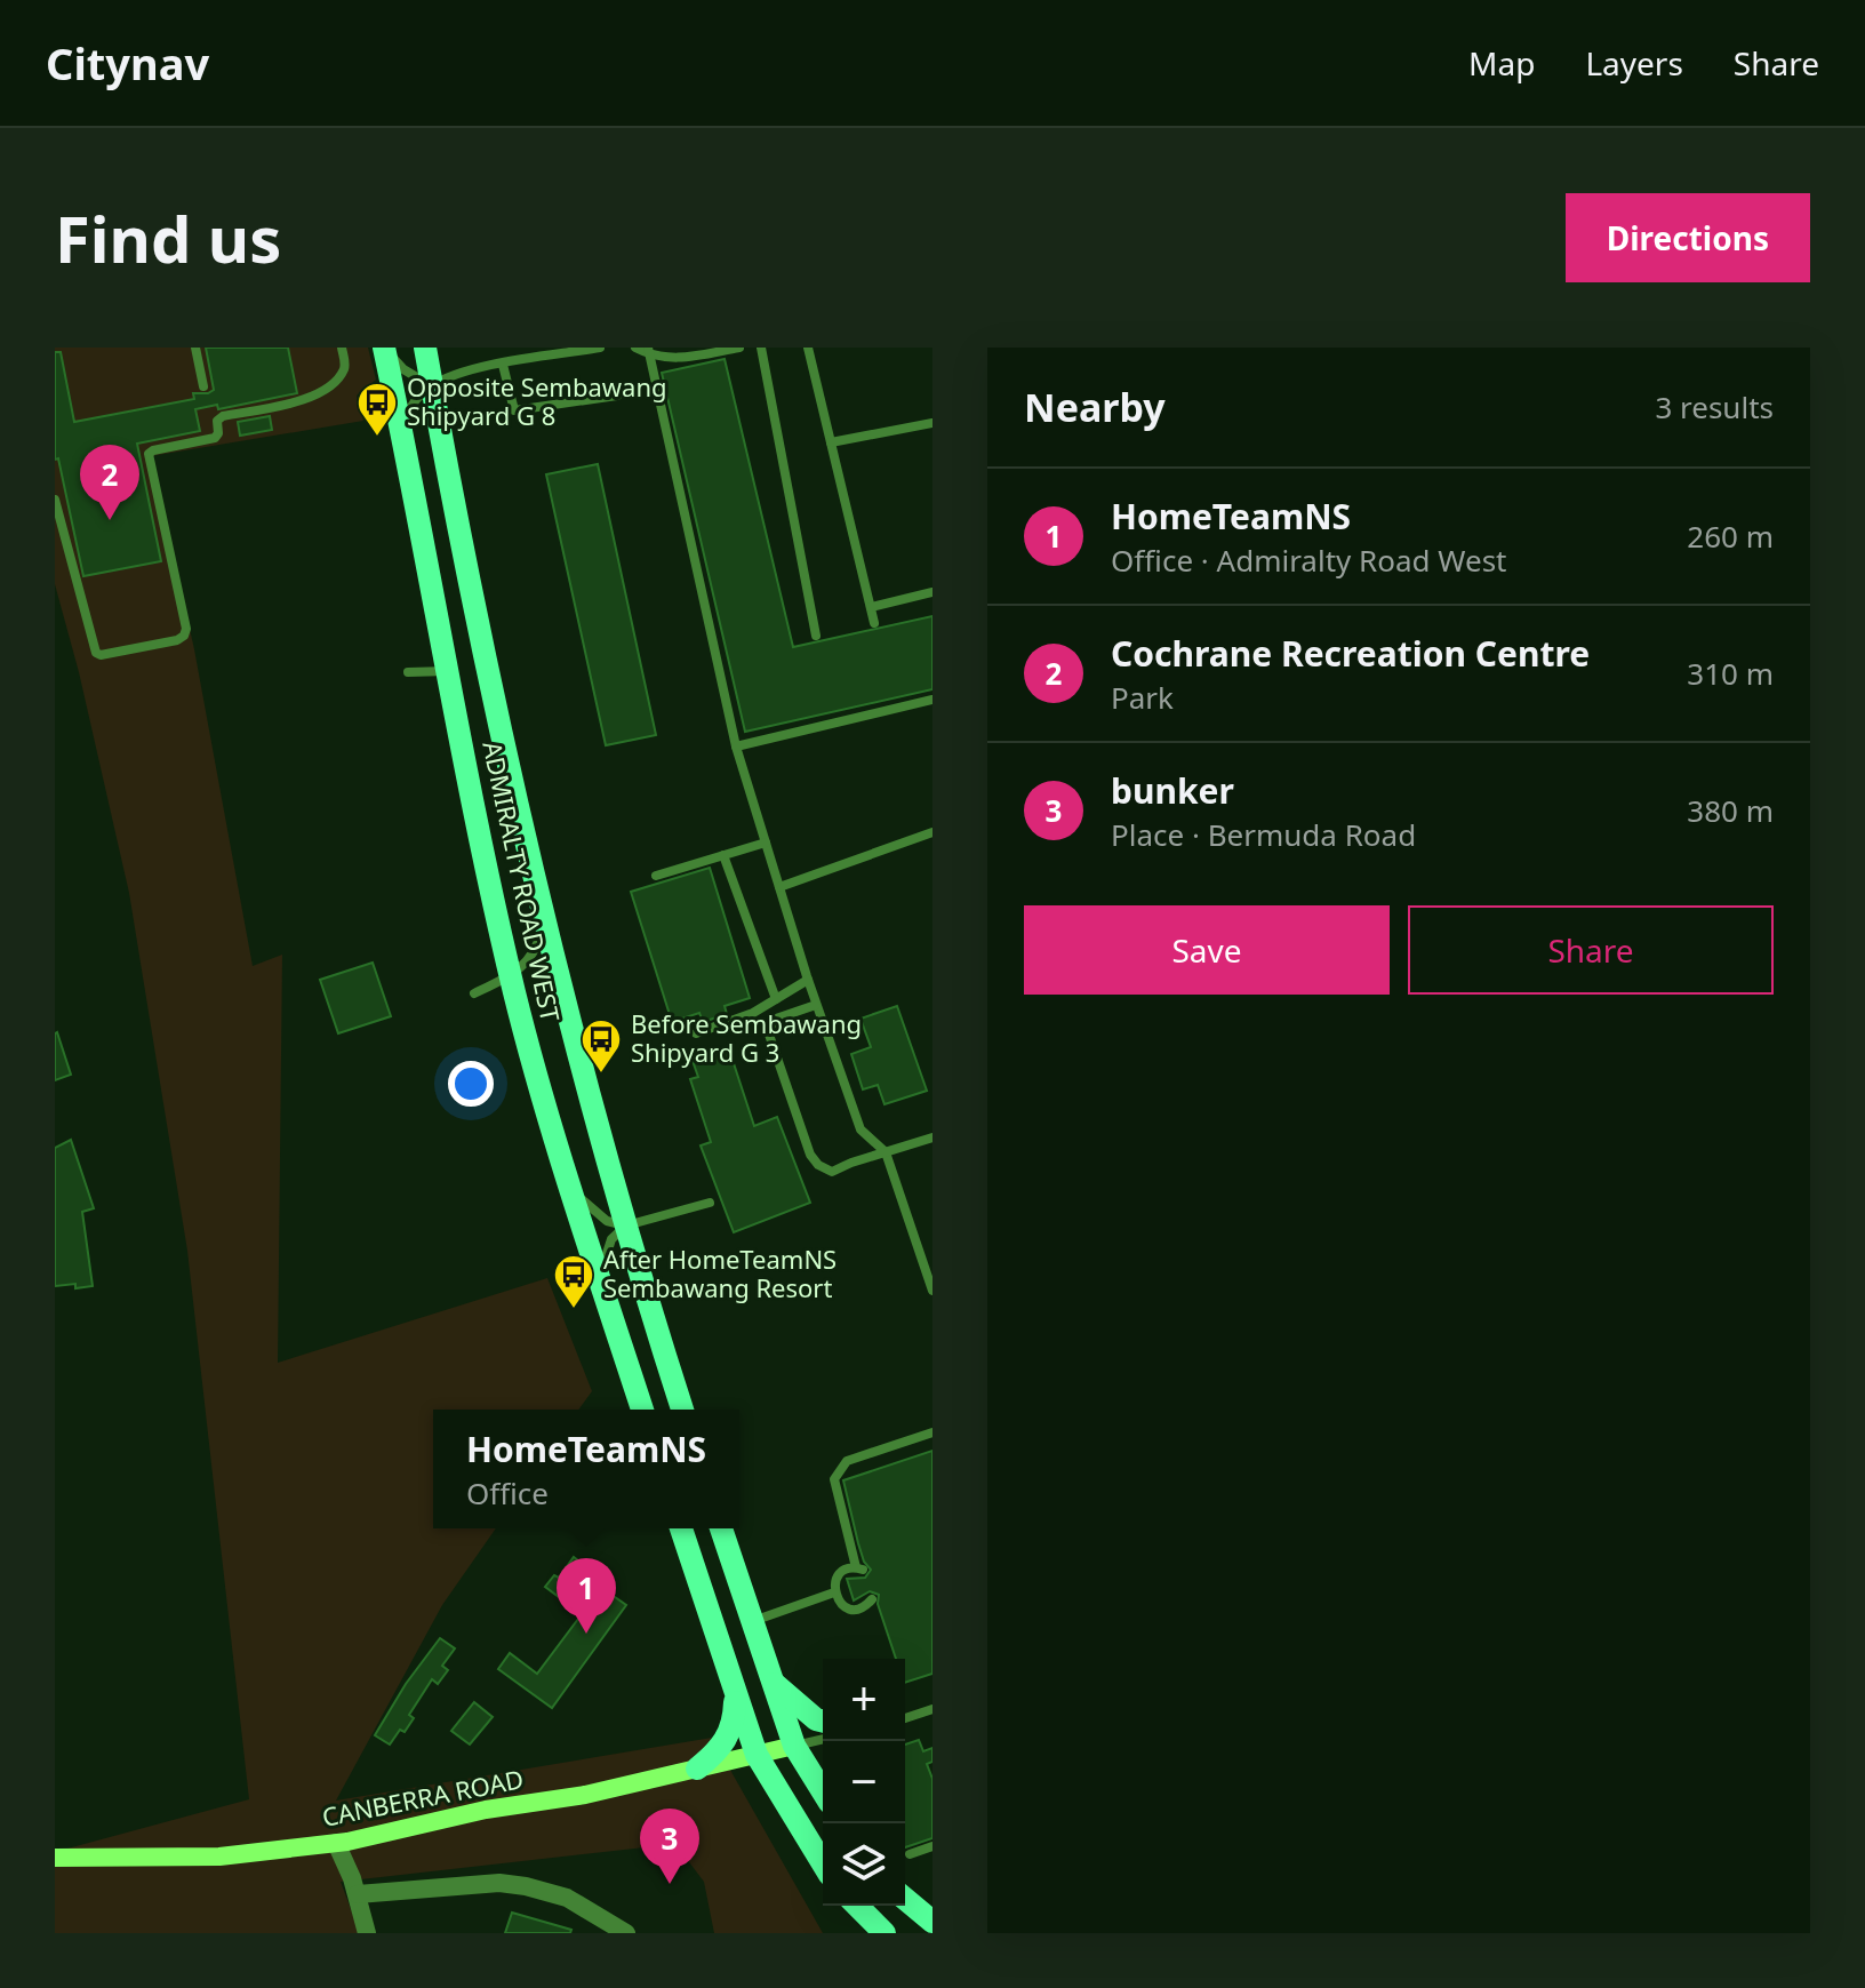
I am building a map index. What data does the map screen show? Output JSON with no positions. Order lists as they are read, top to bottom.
{
  "streets": {
    "main road": ["ADMIRALTY ROAD WEST", "CANBERRA ROAD"]
  },
  "places": {
    "bus stop": ["Opposite Sembawang Shipyard G 8", "Before Sembawang Shipyard G 3", "After HomeTeamNS Sembawang Resort"]
  },
  "page": {
    "header": "Citynav",
    "nav": ["Map", "Layers", "Share"],
    "buttons": [
      "Directions",
      ["Save", "Share"]
    ],
    "title": "Find us",
    "heading": ["Nearby", "3 results"],
    "pins": ["2", "1", "3"],
    "list": [
      {
        "mark": "1",
        "name": "HomeTeamNS",
        "note": "Office · Admiralty Road West",
        "value": "260 m"
      },
      {
        "mark": "2",
        "name": "Cochrane Recreation Centre",
        "note": "Park",
        "value": "310 m"
      },
      {
        "mark": "3",
        "name": "bunker",
        "note": "Place · Bermuda Road",
        "value": "380 m"
      }
    ],
    "popup": ["HomeTeamNS", "Office"],
    "map_buttons": ["+", "−"]
  }
}
